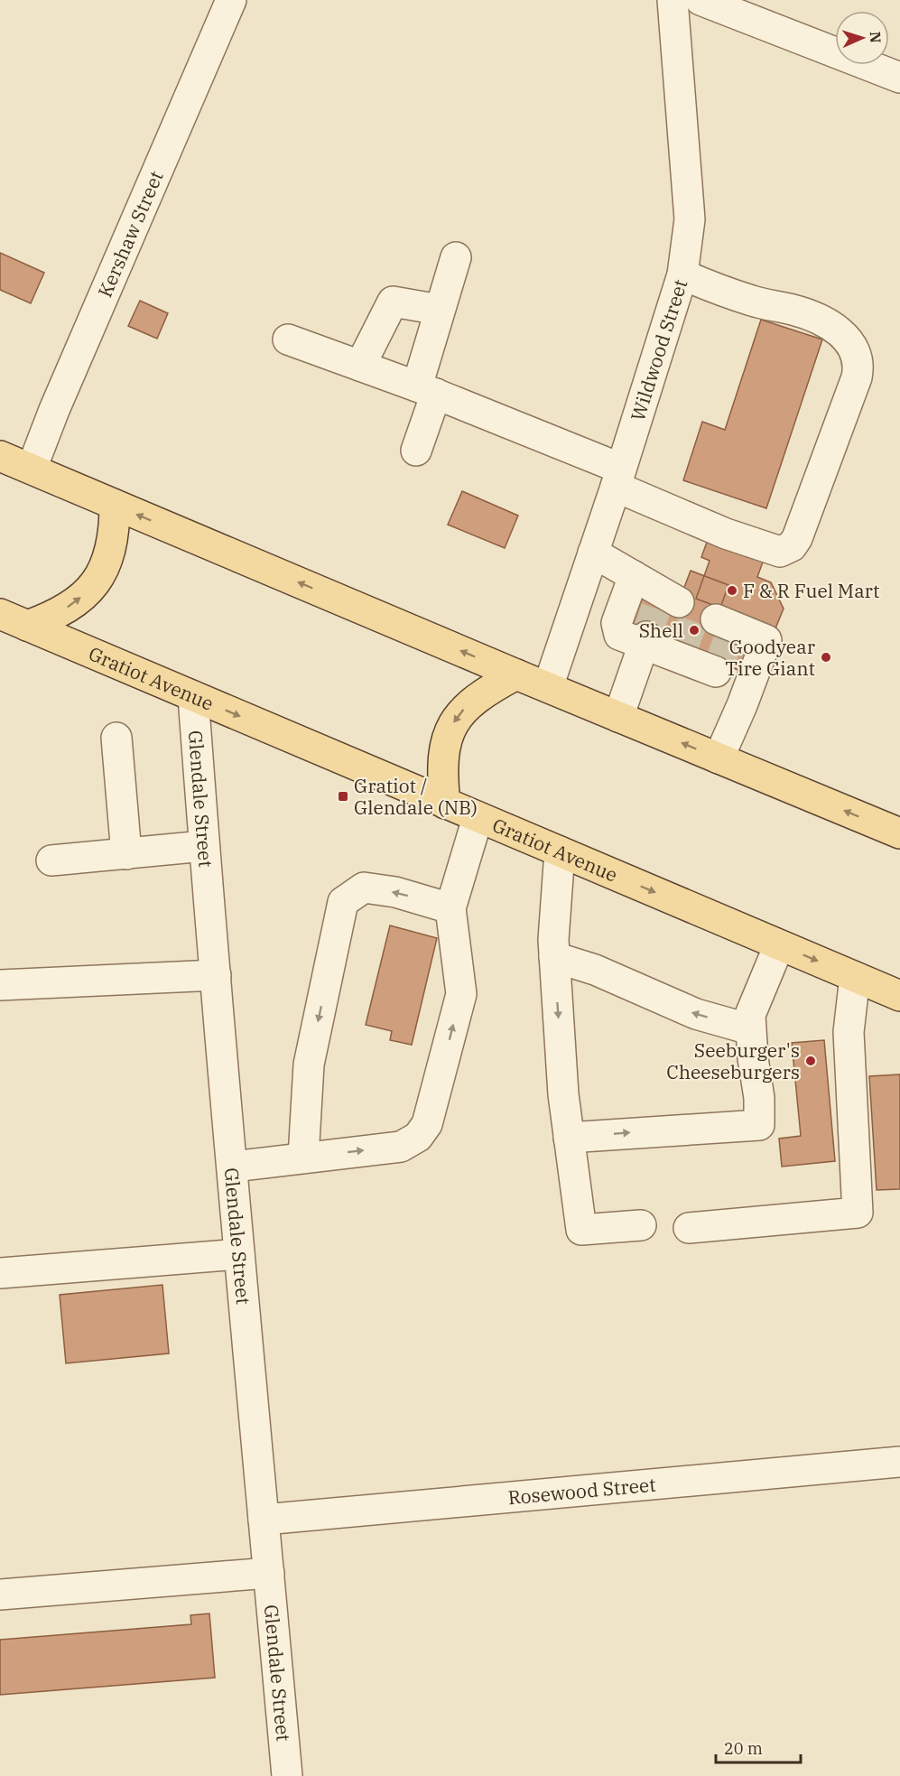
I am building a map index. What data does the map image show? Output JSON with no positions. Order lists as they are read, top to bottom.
{
  "streets": {
    "main road": ["Gratiot Avenue"],
    "street": [
      "Kershaw Street",
      "Wildwood Street",
      "Glendale Street",
      "Rosewood Street"
    ]
  },
  "crossings": [
    ["Gratiot Avenue", "Glendale Street"],
    ["Glendale Street", "Rosewood Street"]
  ],
  "places": {
    "other": [
      "F & R Fuel Mart",
      "Shell",
      "Goodyear Tire Giant",
      "Seeburger's Cheeseburgers"
    ],
    "transit": ["Gratiot / Glendale (NB)"]
  },
  "scale_bar": "20 m",
  "north": "right"
}
